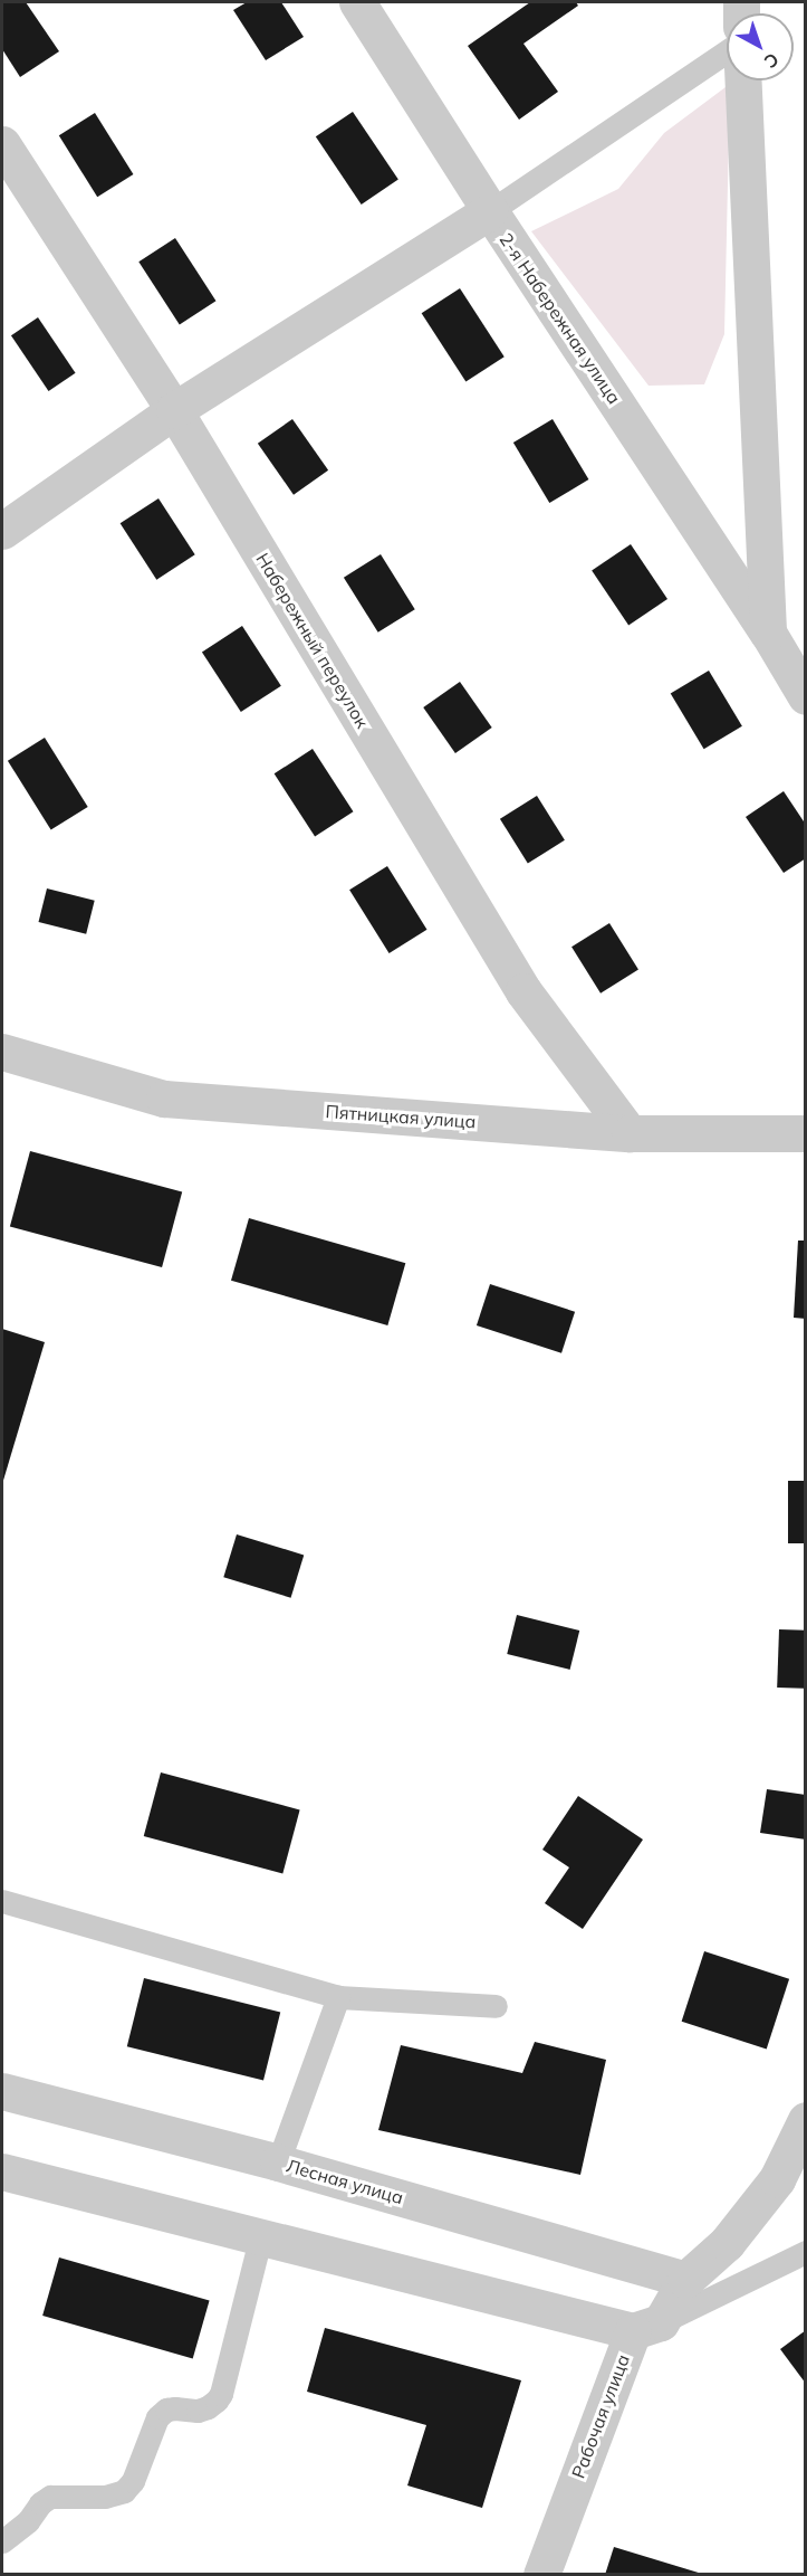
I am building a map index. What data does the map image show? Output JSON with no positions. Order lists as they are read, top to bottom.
{
  "streets": {
    "street": [
      "2-я Набережная улица",
      "Набережный переулок",
      "Пятницкая улица",
      "Лесная улица",
      "Рабочая улица"
    ]
  },
  "crossings": [
    ["Набережный переулок", "Пятницкая улица"],
    ["Лесная улица", "Рабочая улица"]
  ],
  "north": "bottom right"
}
